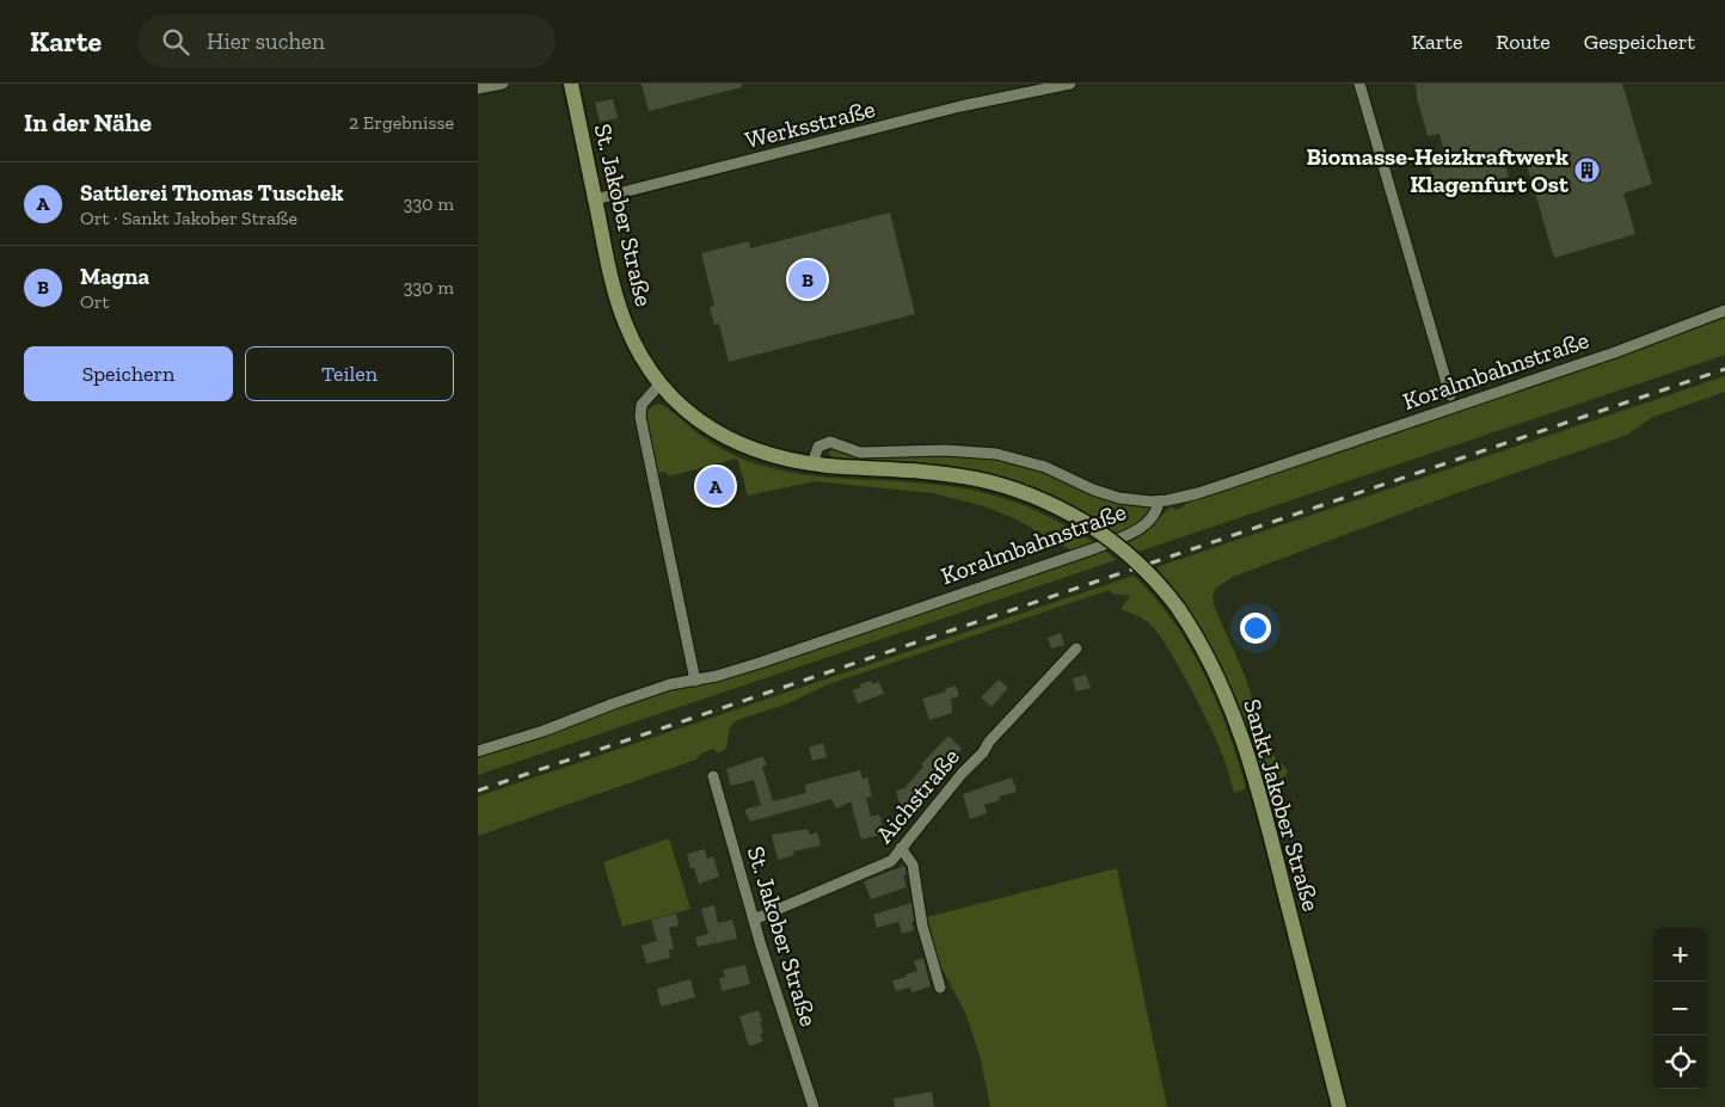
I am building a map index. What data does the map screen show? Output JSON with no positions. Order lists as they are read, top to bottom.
{
  "streets": {
    "main road": ["St. Jakober Straße", "Sankt Jakober Straße"],
    "street": ["Werksstraße", "Koralmbahnstraße", "Aichstraße"]
  },
  "crossings": [
    ["Werksstraße", "St. Jakober Straße"],
    ["St. Jakober Straße", "Aichstraße"],
    ["St. Jakober Straße", "Sankt Jakober Straße"]
  ],
  "places": {
    "building": ["Biomasse-Heizkraftwerk Klagenfurt Ost"]
  },
  "page": {
    "header": "Karte",
    "search": "Hier suchen",
    "nav": ["Karte", "Route", "Gespeichert"],
    "heading": ["In der Nähe", "2 Ergebnisse"],
    "list": [
      {
        "mark": "A",
        "name": "Sattlerei Thomas Tuschek",
        "note": "Ort · Sankt Jakober Straße",
        "value": "330 m"
      },
      {
        "mark": "B",
        "name": "Magna",
        "note": "Ort",
        "value": "330 m"
      }
    ],
    "pins": ["B", "A"],
    "buttons": ["Speichern", "Teilen"],
    "map_buttons": ["+", "−"]
  }
}
